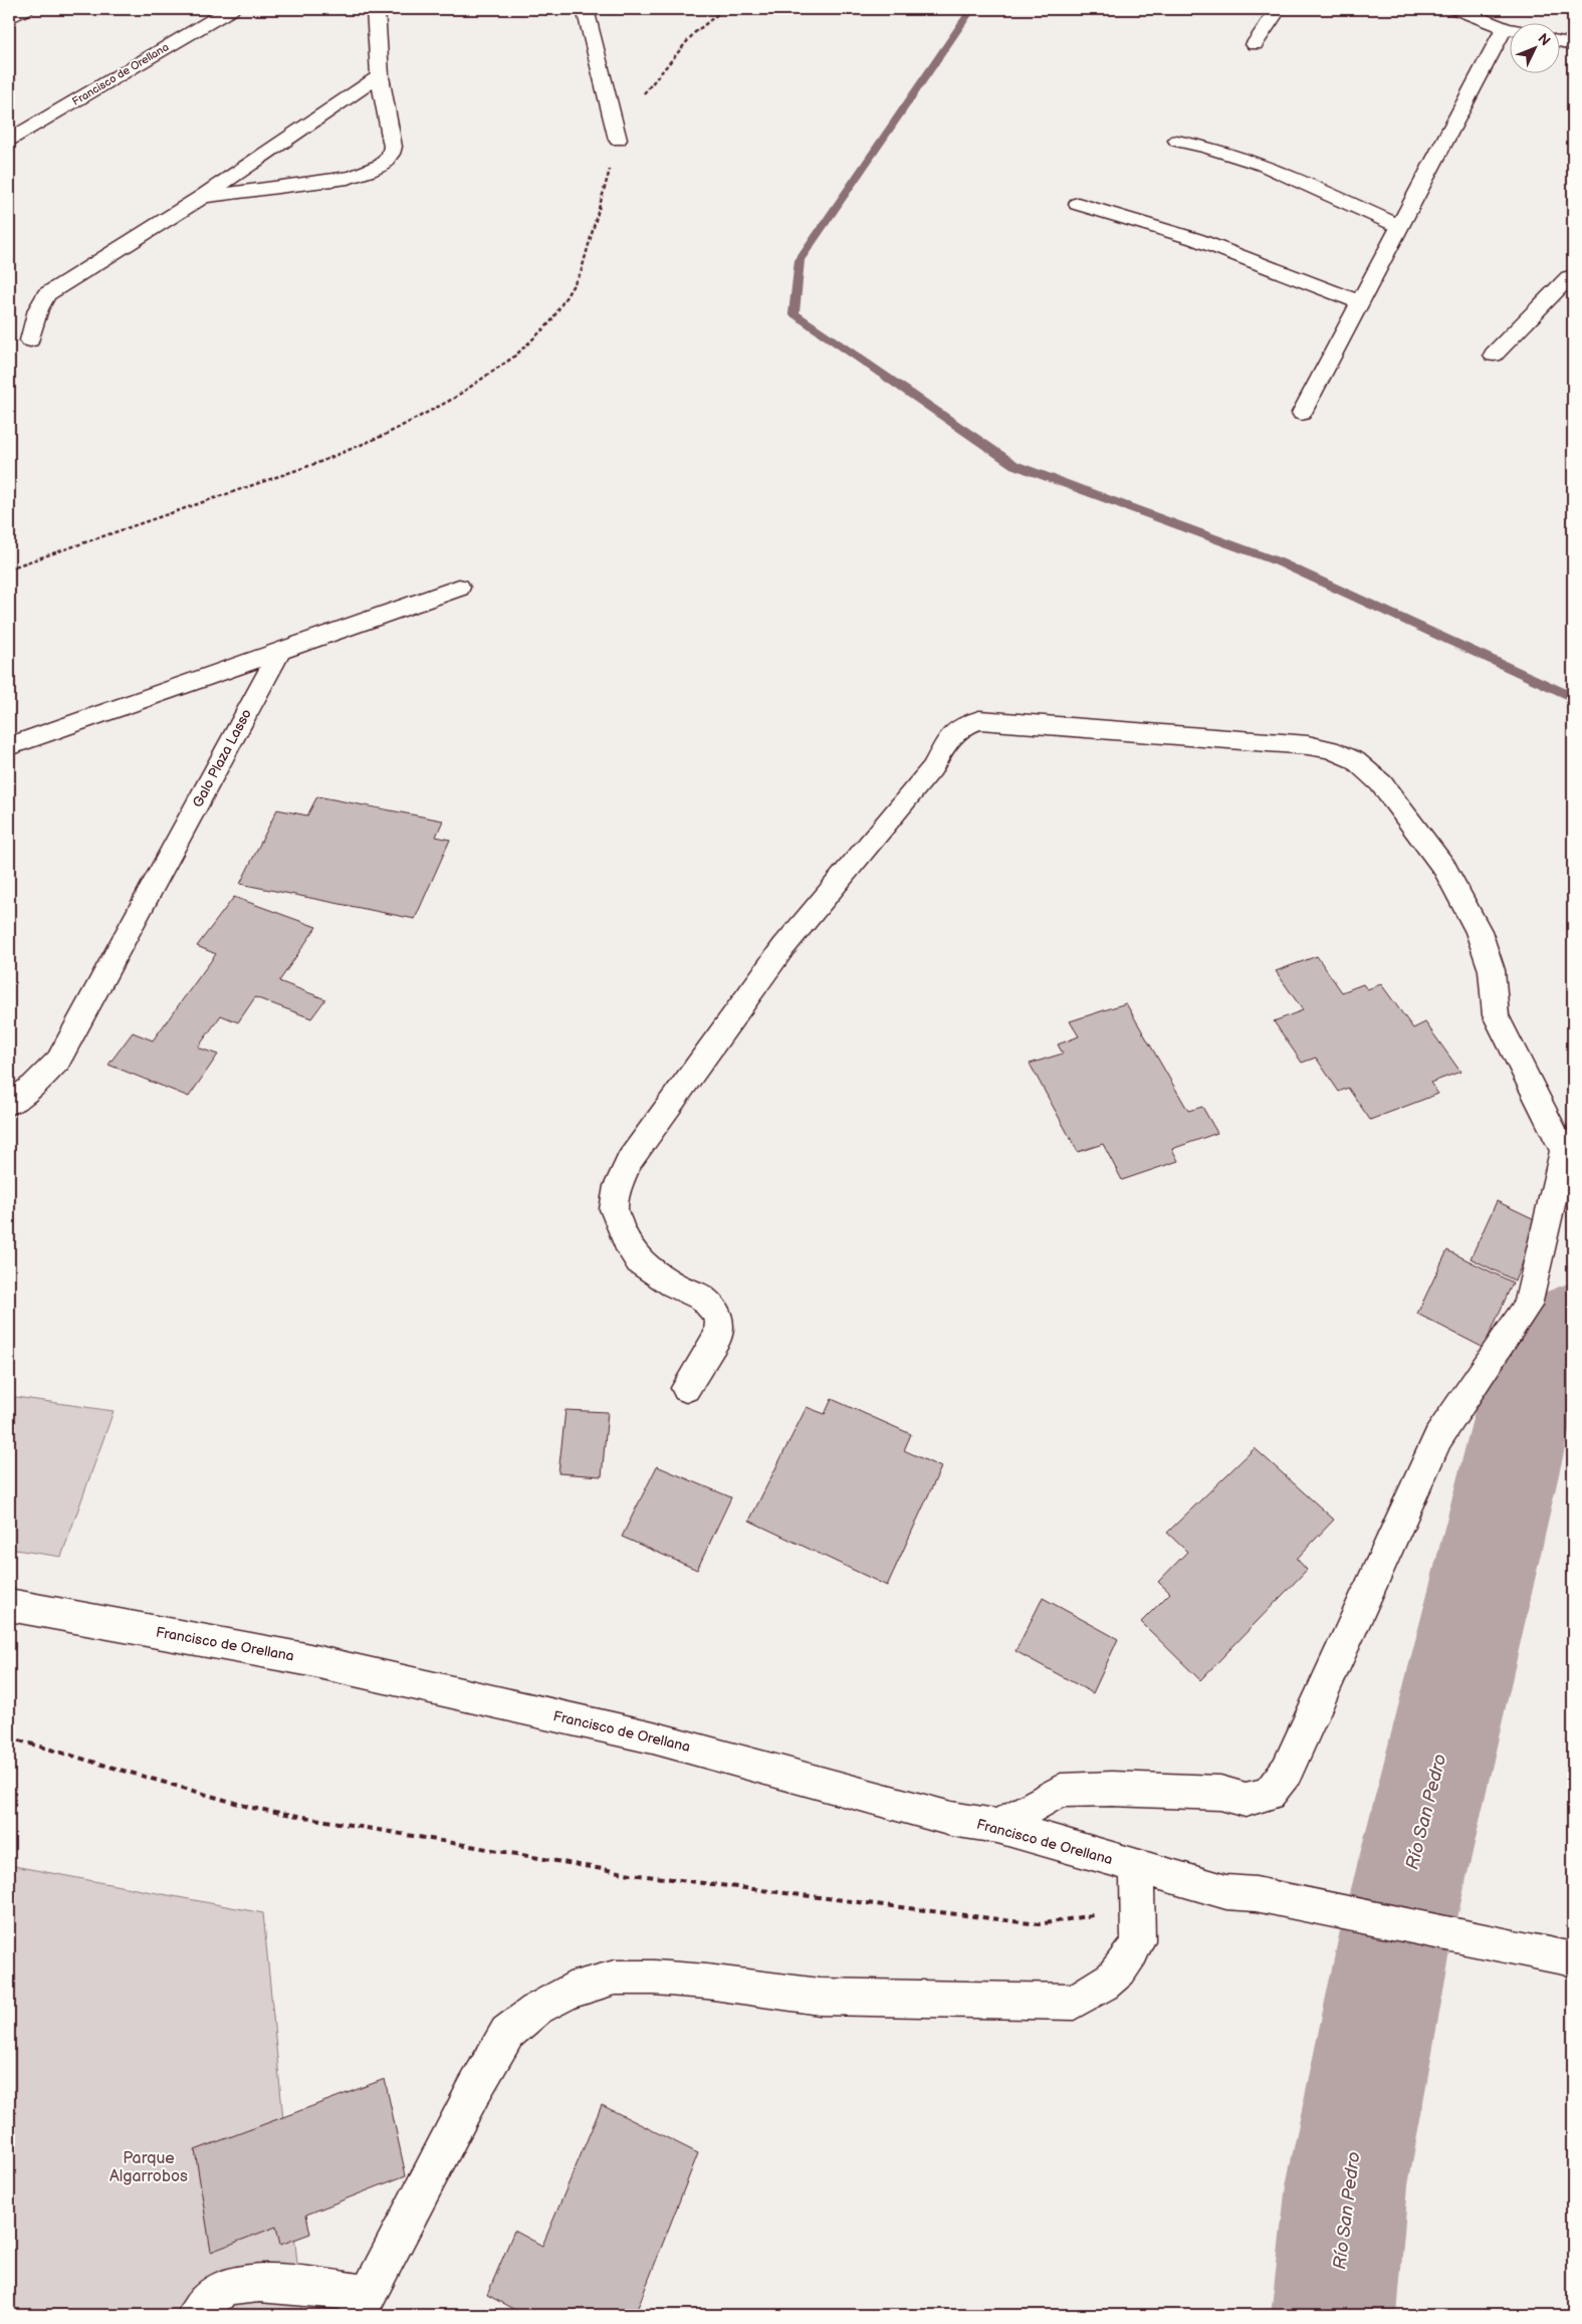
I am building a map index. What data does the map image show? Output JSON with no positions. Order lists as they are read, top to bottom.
{
  "streets": {
    "street": ["Francisco de Orellana", "Galo Plaza Lasso"]
  },
  "water": ["Río San Pedro"],
  "parks": ["Parque Algarrobos"],
  "north": "top right"
}
